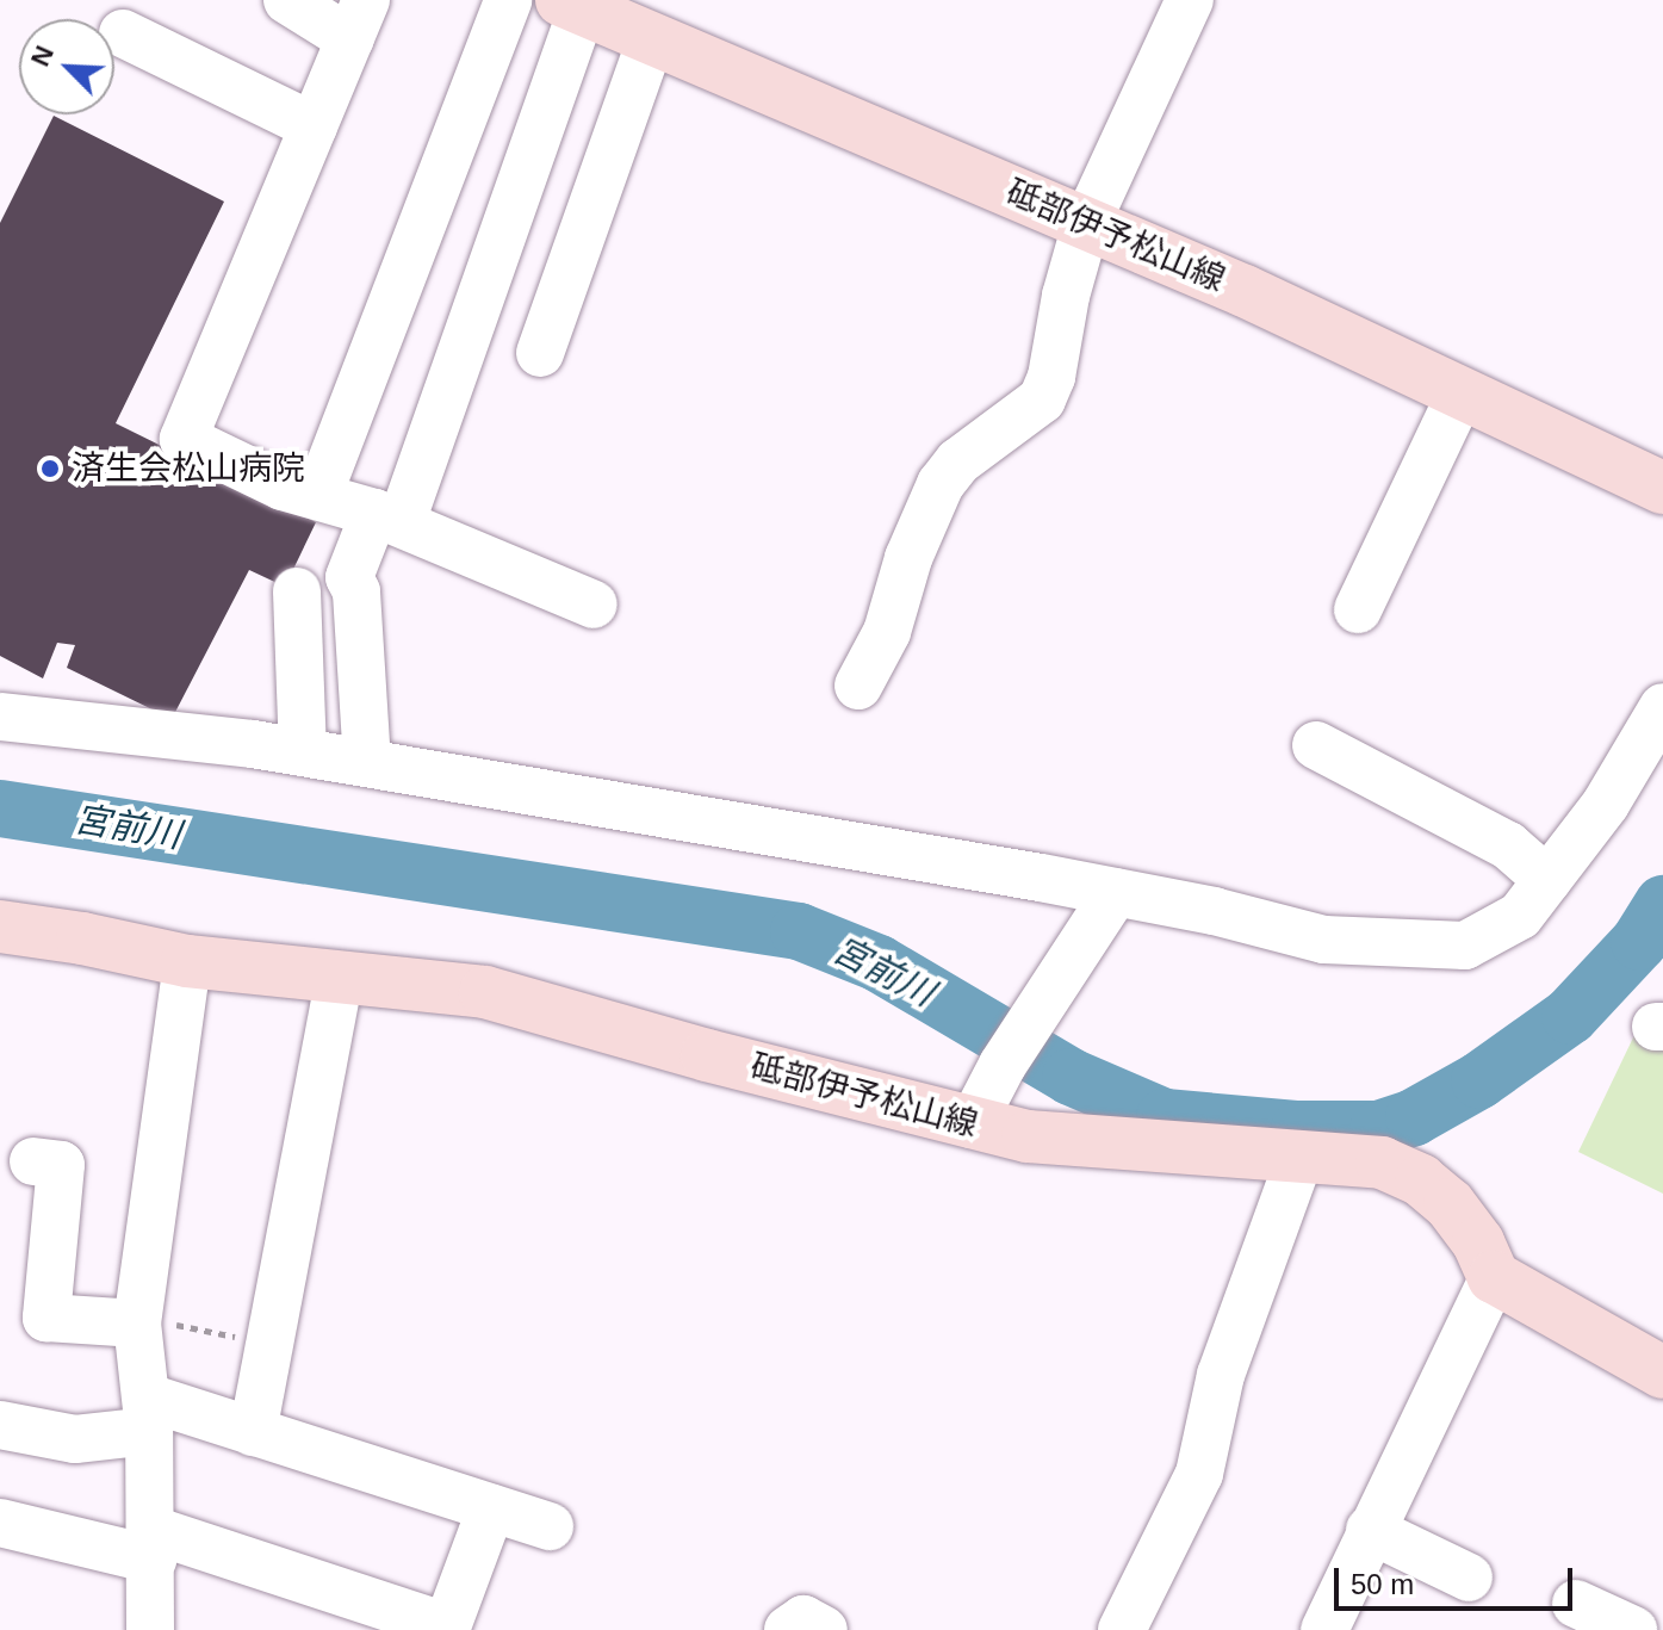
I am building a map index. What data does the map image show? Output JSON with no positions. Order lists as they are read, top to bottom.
{
  "streets": {
    "main road": ["砥部伊予松山線"]
  },
  "water": ["宮前川"],
  "places": ["済生会松山病院"],
  "scale_bar": "50 m",
  "north": "top left"
}
